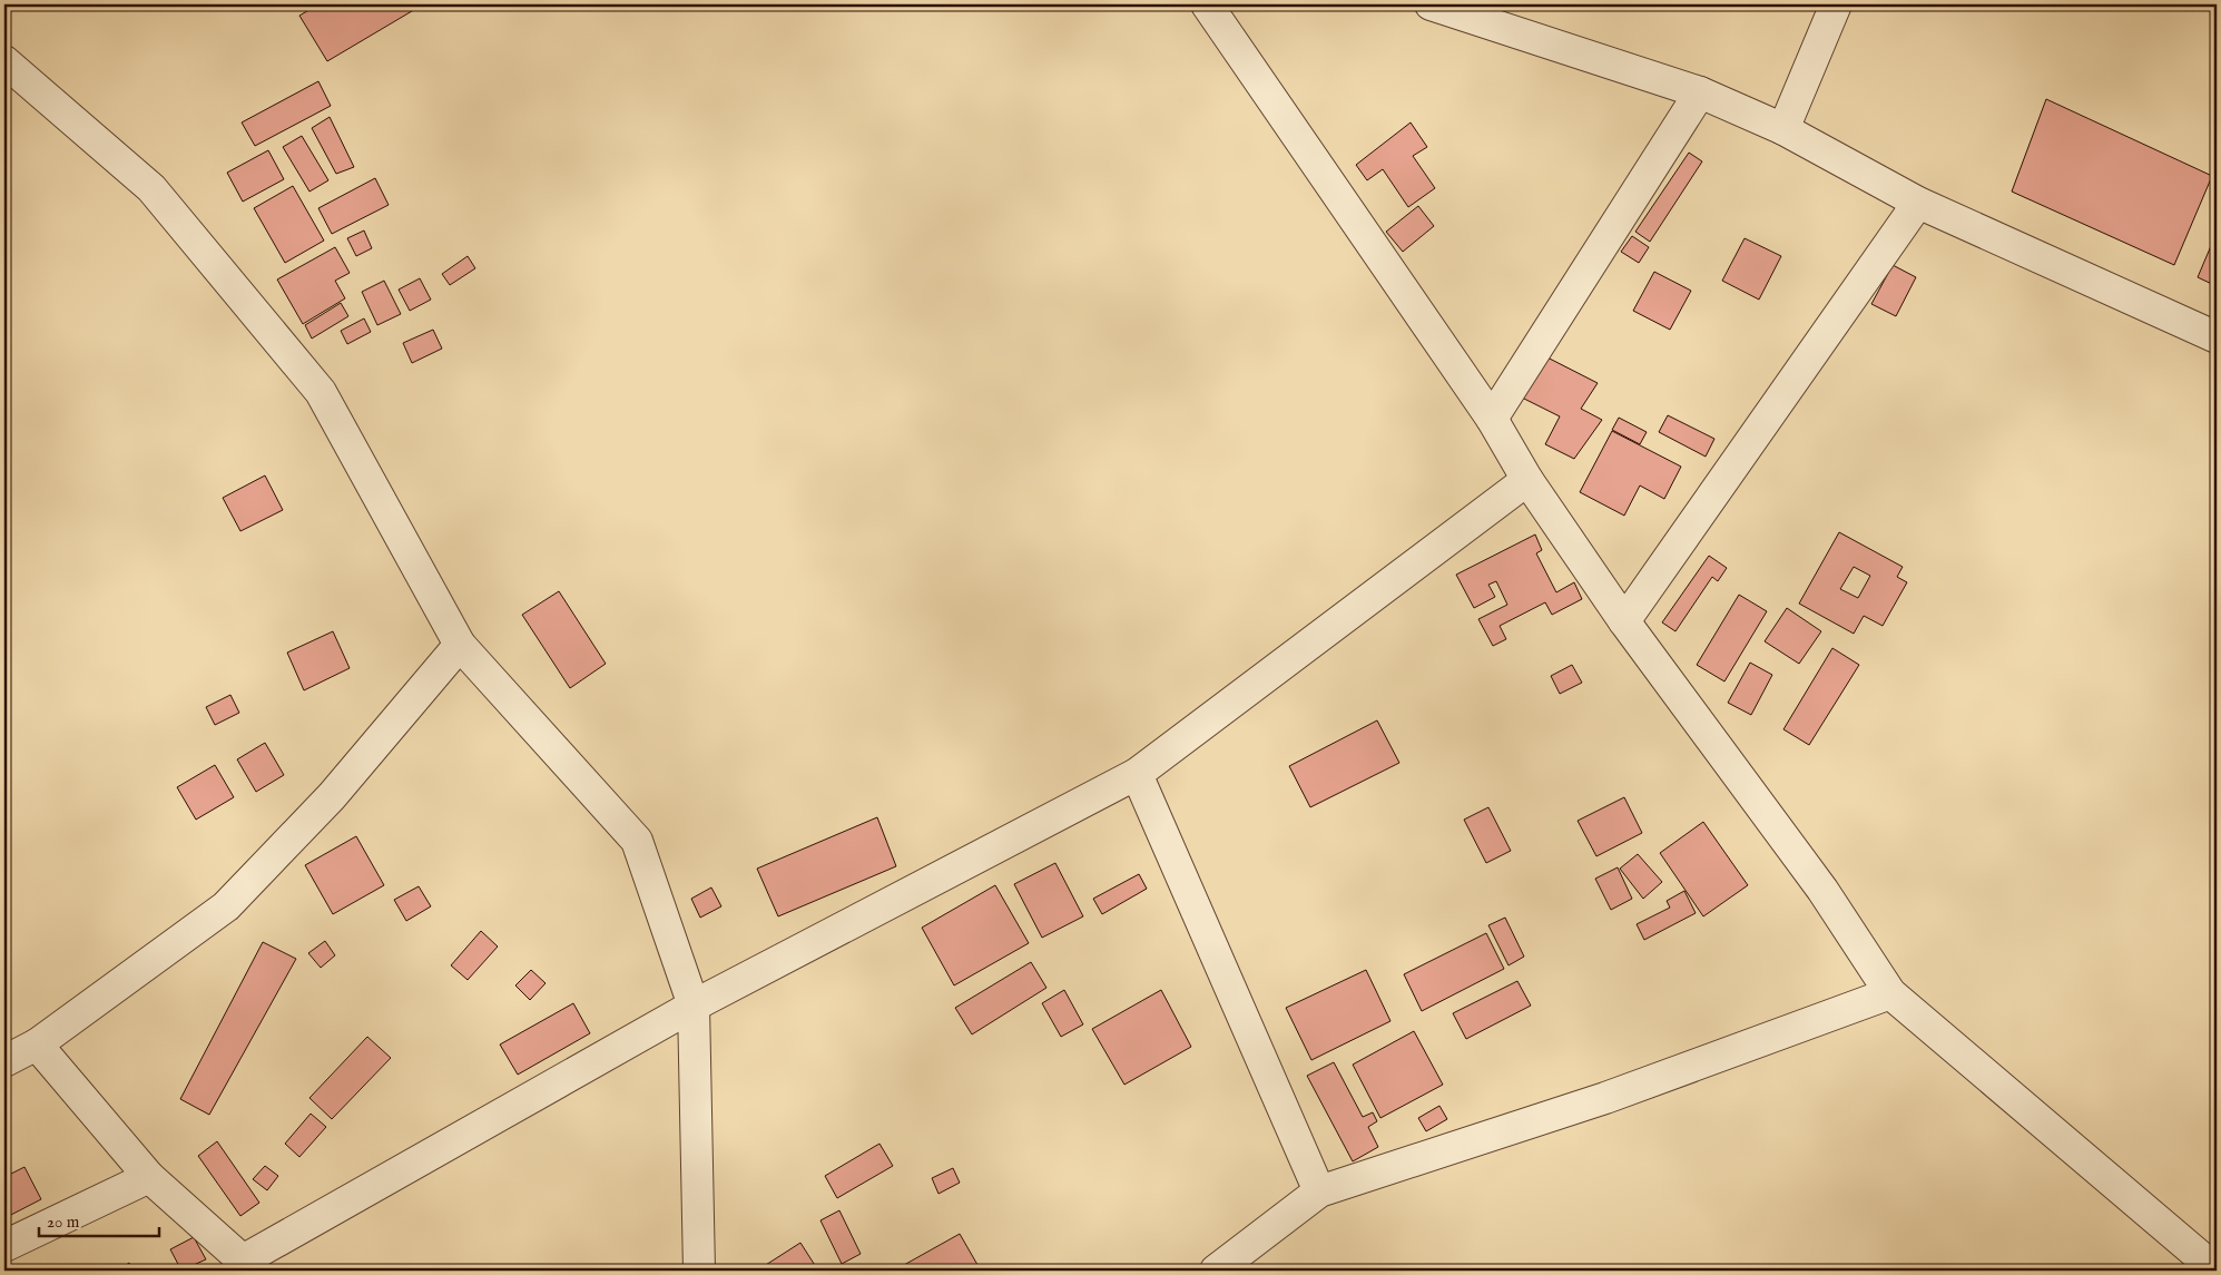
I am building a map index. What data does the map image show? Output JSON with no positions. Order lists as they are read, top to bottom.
{
  "scale_bar": "20 m"
}
